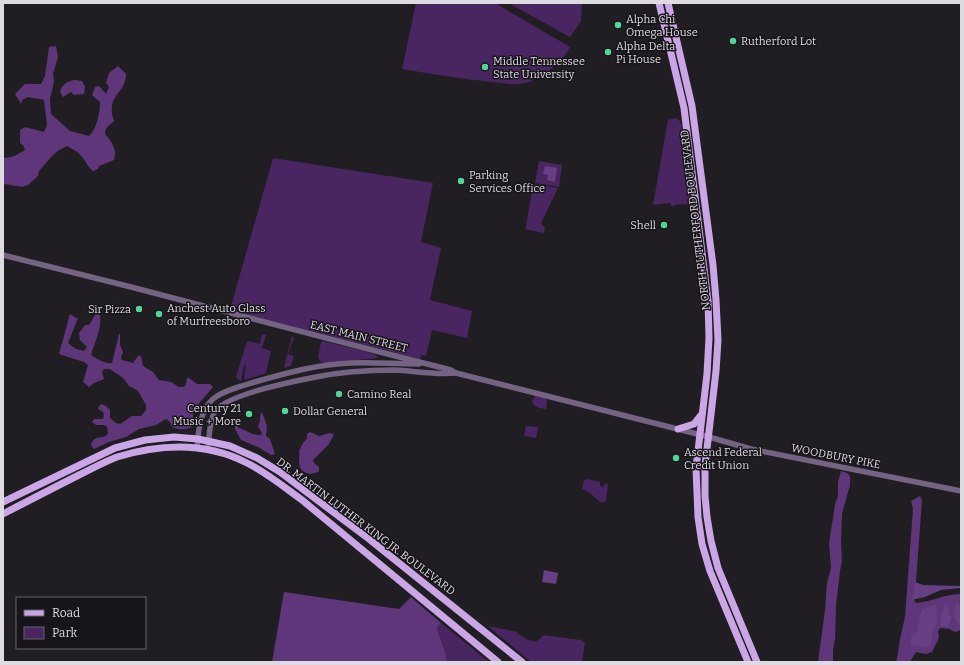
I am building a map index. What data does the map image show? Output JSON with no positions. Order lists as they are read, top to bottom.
{
  "streets": {
    "main road": ["NORTH RUTHERFORD BOULEVARD", "DR. MARTIN LUTHER KING JR. BOULEVARD"],
    "street": ["EAST MAIN STREET", "WOODBURY PIKE"]
  },
  "crossings": [
    ["NORTH RUTHERFORD BOULEVARD", "EAST MAIN STREET"],
    ["NORTH RUTHERFORD BOULEVARD", "WOODBURY PIKE"],
    ["EAST MAIN STREET", "WOODBURY PIKE"]
  ],
  "places": [
    "Alpha Chi Omega House",
    "Rutherford Lot",
    "Alpha Delta Pi House",
    "Middle Tennessee State University",
    "Parking Services Office",
    "Shell",
    "Sir Pizza",
    "Anchest Auto Glass of Murfreesboro",
    "Camino Real",
    "Dollar General",
    "Century 21 Music + More",
    "Ascend Federal Credit Union"
  ],
  "legend": ["Road", "Park"]
}
